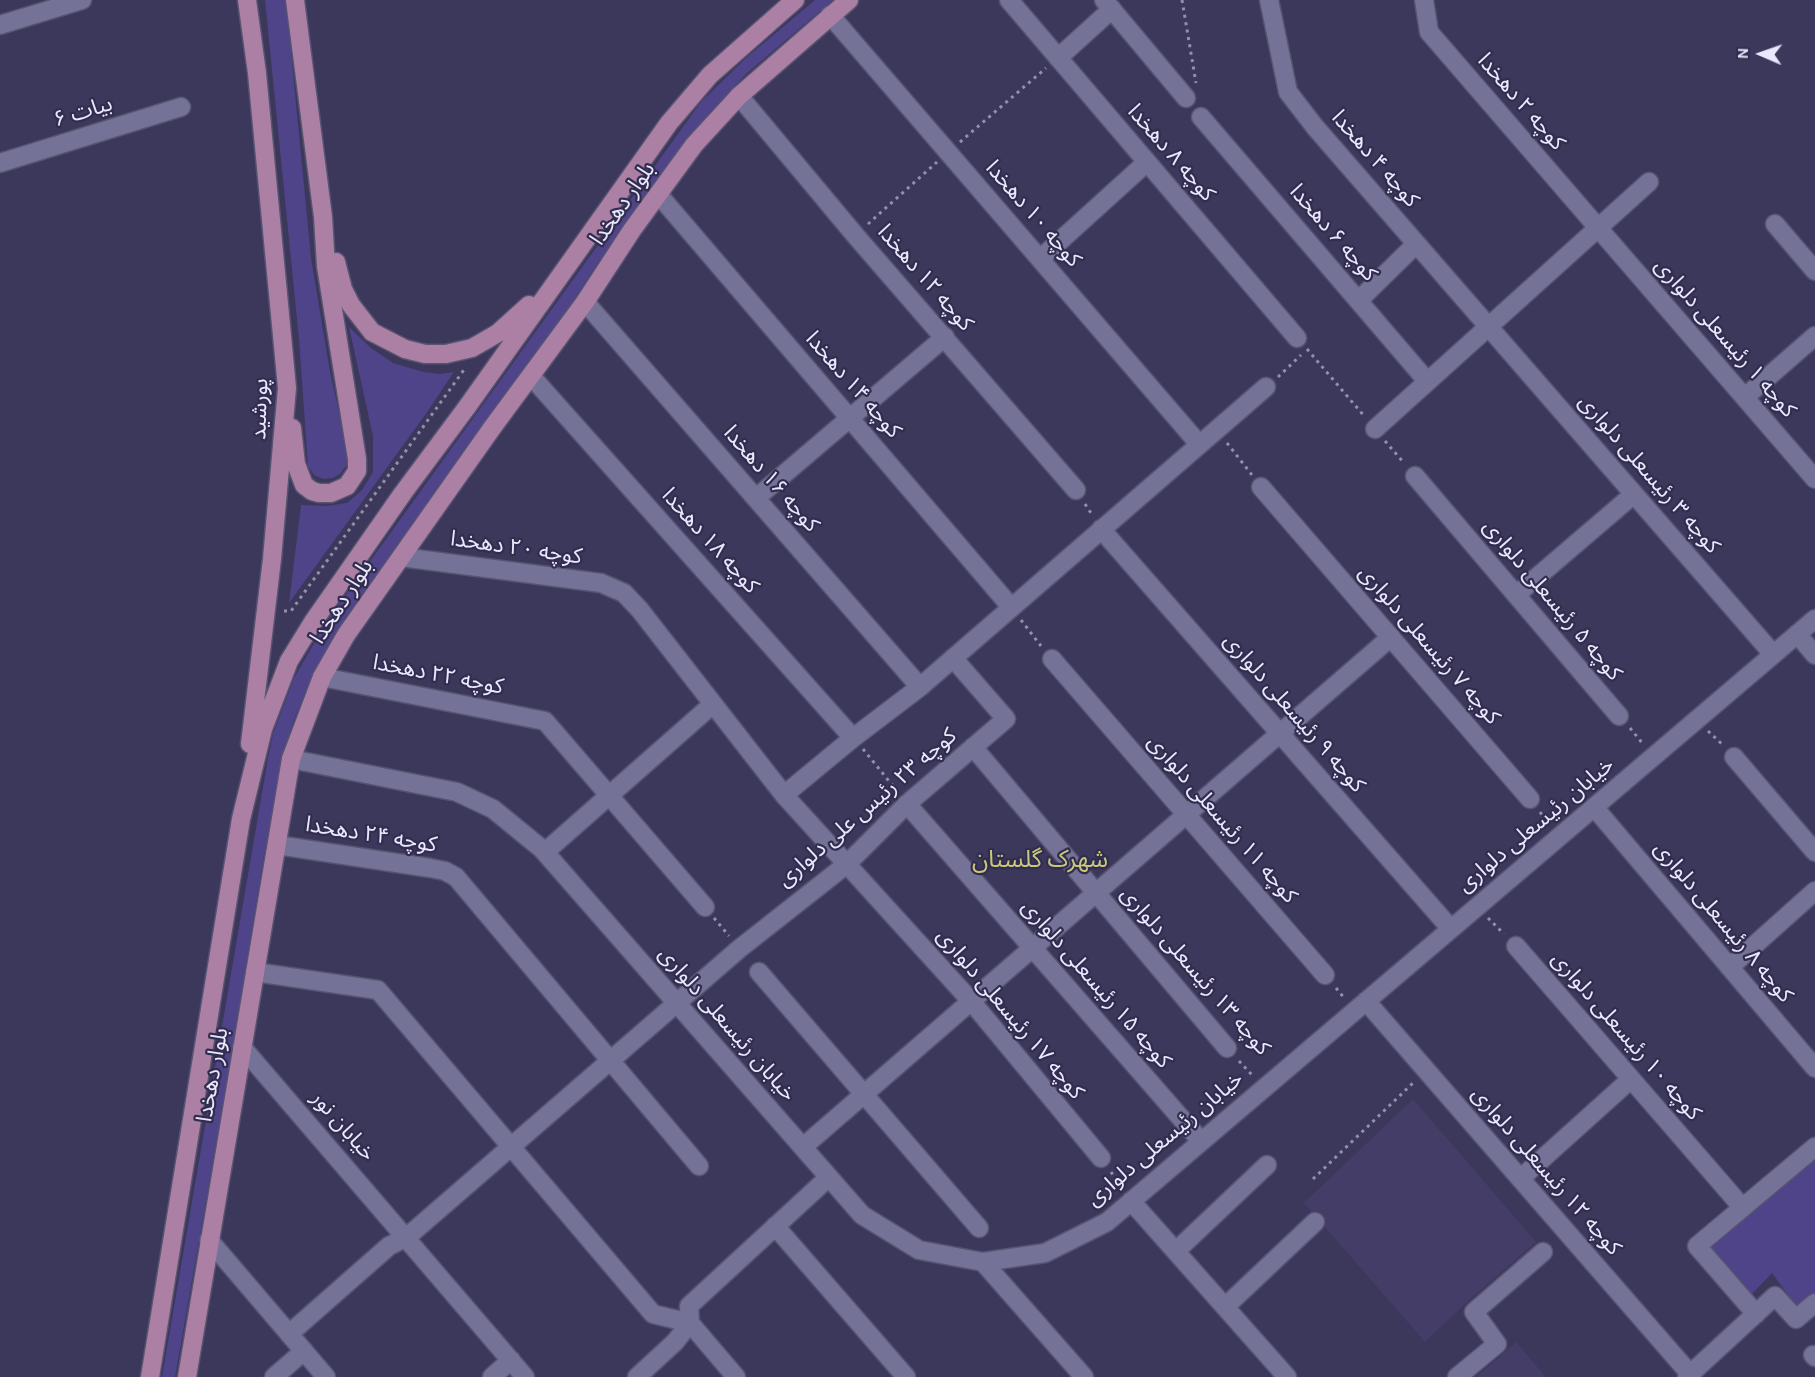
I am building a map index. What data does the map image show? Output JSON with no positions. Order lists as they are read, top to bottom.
{
  "streets": {
    "main road": ["بلوار دهخدا", "پورشید"],
    "street": [
      "کوچه ۲ دهخدا",
      "بیات ۶",
      "کوچه ۸ دهخدا",
      "کوچه ۴ دهخدا",
      "کوچه ۱۰ دهخدا",
      "کوچه ۶ دهخدا",
      "کوچه ۱۲ دهخدا",
      "کوچه ۱ رئیسعلی دلواری",
      "کوچه ۱۴ دهخدا",
      "کوچه ۳ رئیسعلی دلواری",
      "کوچه ۱۶ دهخدا",
      "کوچه ۱۸ دهخدا",
      "کوچه ۲۰ دهخدا",
      "کوچه ۵ رئیسعلی دلواری",
      "کوچه ۷ رئیسعلی دلواری",
      "کوچه ۲۲ دهخدا",
      "کوچه ۹ رئیسعلی دلواری",
      "کوچه ۲۳ رئیس علی دلواری",
      "کوچه ۱۱ رئیسعلی دلواری",
      "خیابان رئیسعلی دلواری",
      "کوچه ۲۴ دهخدا",
      "کوچه ۸ رئیسعلی دلواری",
      "کوچه ۱۳ رئیسعلی دلواری",
      "کوچه ۱۵ رئیسعلی دلواری",
      "کوچه ۱۷ رئیسعلی دلواری",
      "کوچه ۱۰ رئیسعلی دلواری",
      "خیابان نور",
      "کوچه ۱۲ رئیسعلی دلواری"
    ]
  },
  "crossings": [
    ["کوچه ۲ دهخدا", "کوچه ۱ رئیسعلی دلواری"],
    ["کوچه ۴ دهخدا", "کوچه ۳ رئیسعلی دلواری"],
    ["بلوار دهخدا", "کوچه ۱۰ دهخدا"],
    ["بلوار دهخدا", "کوچه ۱۲ دهخدا"],
    ["بلوار دهخدا", "کوچه ۱۴ دهخدا"],
    ["بلوار دهخدا", "پورشید"],
    ["بلوار دهخدا", "کوچه ۱۶ دهخدا"],
    ["بلوار دهخدا", "کوچه ۱۸ دهخدا"],
    ["بلوار دهخدا", "کوچه ۲۰ دهخدا"],
    ["بلوار دهخدا", "کوچه ۲۲ دهخدا"],
    ["بلوار دهخدا", "خیابان رئیسعلی دلواری"],
    ["بلوار دهخدا", "کوچه ۲۴ دهخدا"],
    ["بلوار دهخدا", "خیابان نور"],
    ["کوچه ۳ رئیسعلی دلواری", "خیابان رئیسعلی دلواری"],
    ["کوچه ۲۰ دهخدا", "کوچه ۱۷ رئیسعلی دلواری"],
    ["کوچه ۵ رئیسعلی دلواری", "خیابان رئیسعلی دلواری"],
    ["کوچه ۹ رئیسعلی دلواری", "خیابان رئیسعلی دلواری"],
    ["کوچه ۲۳ رئیس علی دلواری", "خیابان رئیسعلی دلواری"],
    ["کوچه ۲۳ رئیس علی دلواری", "کوچه ۲۴ دهخدا"],
    ["کوچه ۲۳ رئیس علی دلواری", "کوچه ۱۳ رئیسعلی دلواری"],
    ["کوچه ۲۳ رئیس علی دلواری", "کوچه ۱۵ رئیسعلی دلواری"],
    ["کوچه ۲۳ رئیس علی دلواری", "کوچه ۱۷ رئیسعلی دلواری"],
    ["کوچه ۲۳ رئیس علی دلواری", "خیابان نور"],
    ["خیابان رئیسعلی دلواری", "کوچه ۸ رئیسعلی دلواری"],
    ["خیابان رئیسعلی دلواری", "کوچه ۱۳ رئیسعلی دلواری"],
    ["خیابان رئیسعلی دلواری", "کوچه ۱۵ رئیسعلی دلواری"],
    ["خیابان رئیسعلی دلواری", "کوچه ۱۲ رئیسعلی دلواری"]
  ],
  "districts": ["شهرک گلستان"],
  "north": "left"
}
